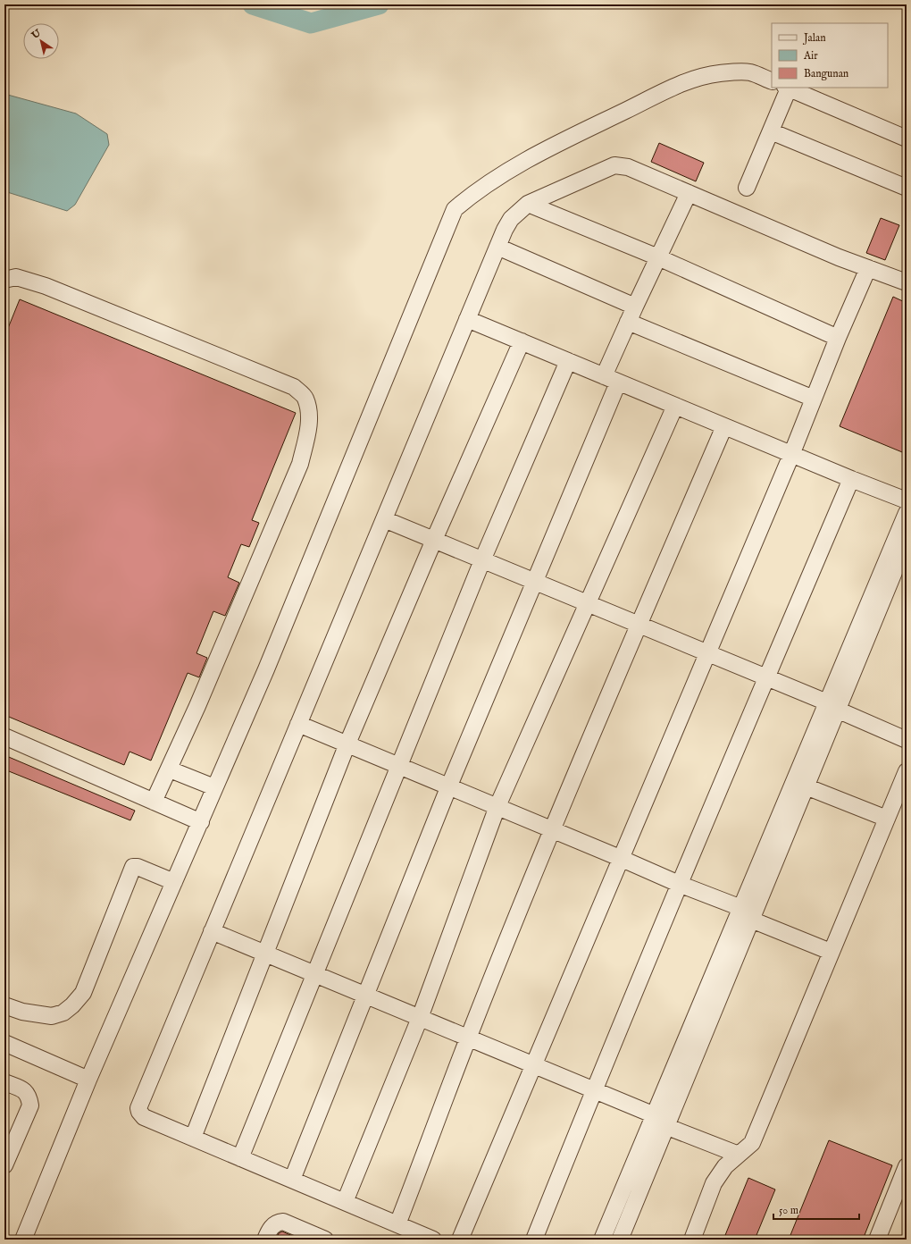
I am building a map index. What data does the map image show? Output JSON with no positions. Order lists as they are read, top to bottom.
{
  "legend": ["Jalan", "Air", "Bangunan"],
  "scale_bar": "50 m",
  "north": "top left"
}
